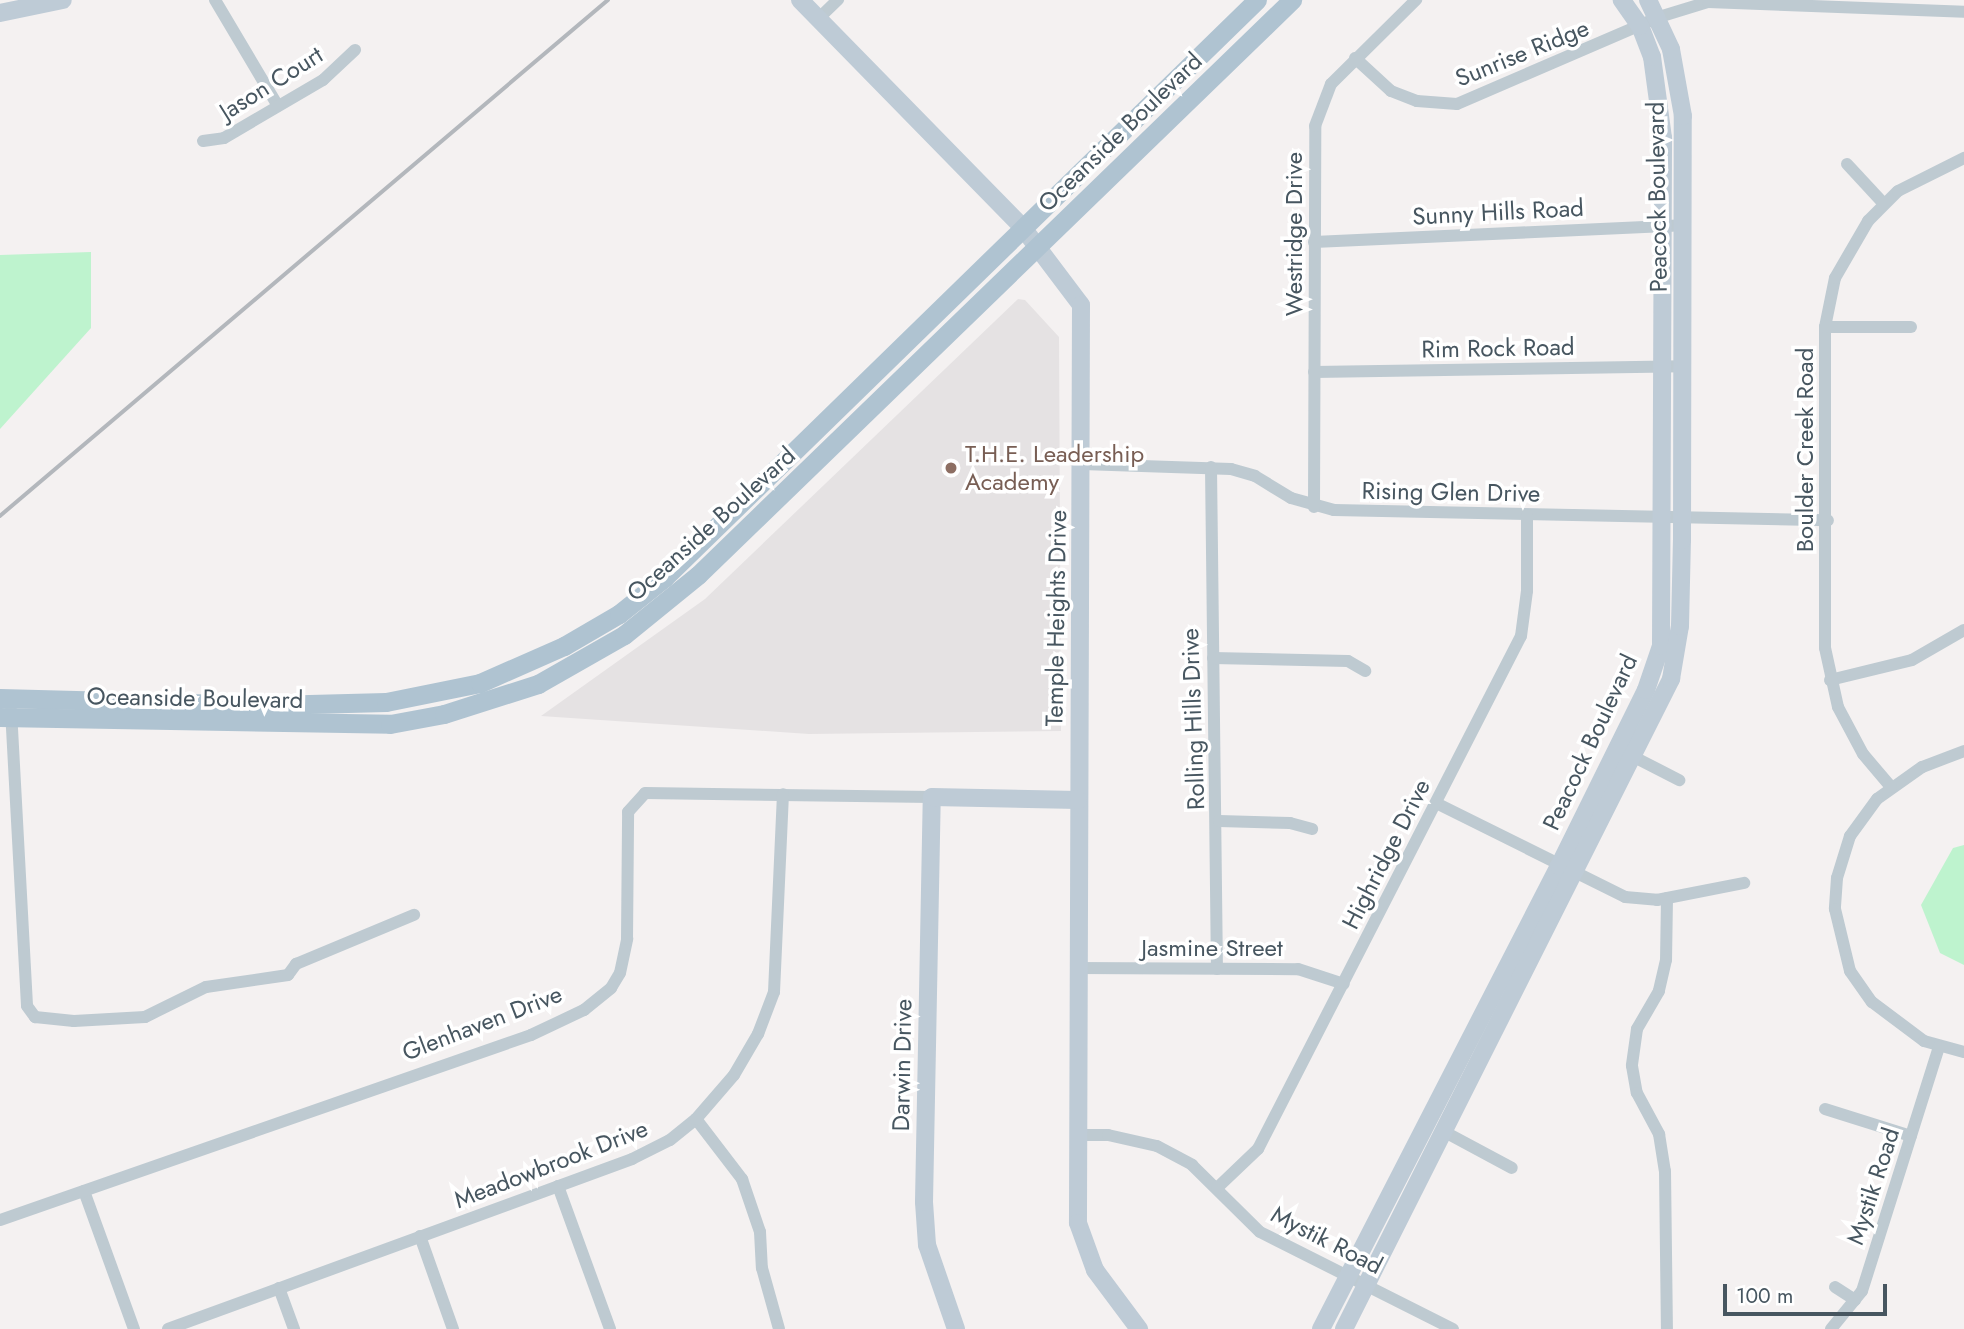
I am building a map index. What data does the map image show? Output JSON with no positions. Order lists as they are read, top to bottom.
{
  "streets": {
    "main road": ["Oceanside Boulevard"],
    "street": [
      "Sunrise Ridge",
      "Jason Court",
      "Peacock Boulevard",
      "Sunny Hills Road",
      "Westridge Drive",
      "Rim Rock Road",
      "Boulder Creek Road",
      "Rising Glen Drive",
      "Temple Heights Drive",
      "Rolling Hills Drive",
      "Highridge Drive",
      "Jasmine Street",
      "Glenhaven Drive",
      "Darwin Drive",
      "Meadowbrook Drive",
      "Mystik Road"
    ]
  },
  "crossings": [
    ["Sunrise Ridge", "Peacock Boulevard"],
    ["Sunrise Ridge", "Westridge Drive"],
    ["Oceanside Boulevard", "Temple Heights Drive"],
    ["Peacock Boulevard", "Sunny Hills Road"],
    ["Peacock Boulevard", "Rim Rock Road"],
    ["Peacock Boulevard", "Rising Glen Drive"],
    ["Peacock Boulevard", "Mystik Road"],
    ["Sunny Hills Road", "Westridge Drive"],
    ["Westridge Drive", "Rim Rock Road"],
    ["Westridge Drive", "Rising Glen Drive"],
    ["Boulder Creek Road", "Rising Glen Drive"],
    ["Rising Glen Drive", "Temple Heights Drive"],
    ["Rising Glen Drive", "Rolling Hills Drive"],
    ["Rising Glen Drive", "Highridge Drive"],
    ["Temple Heights Drive", "Jasmine Street"],
    ["Temple Heights Drive", "Glenhaven Drive"],
    ["Temple Heights Drive", "Mystik Road"],
    ["Rolling Hills Drive", "Jasmine Street"],
    ["Highridge Drive", "Jasmine Street"],
    ["Highridge Drive", "Mystik Road"],
    ["Glenhaven Drive", "Darwin Drive"],
    ["Glenhaven Drive", "Meadowbrook Drive"]
  ],
  "places": ["T.H.E. Leadership Academy"],
  "scale_bar": "100 m"
}
